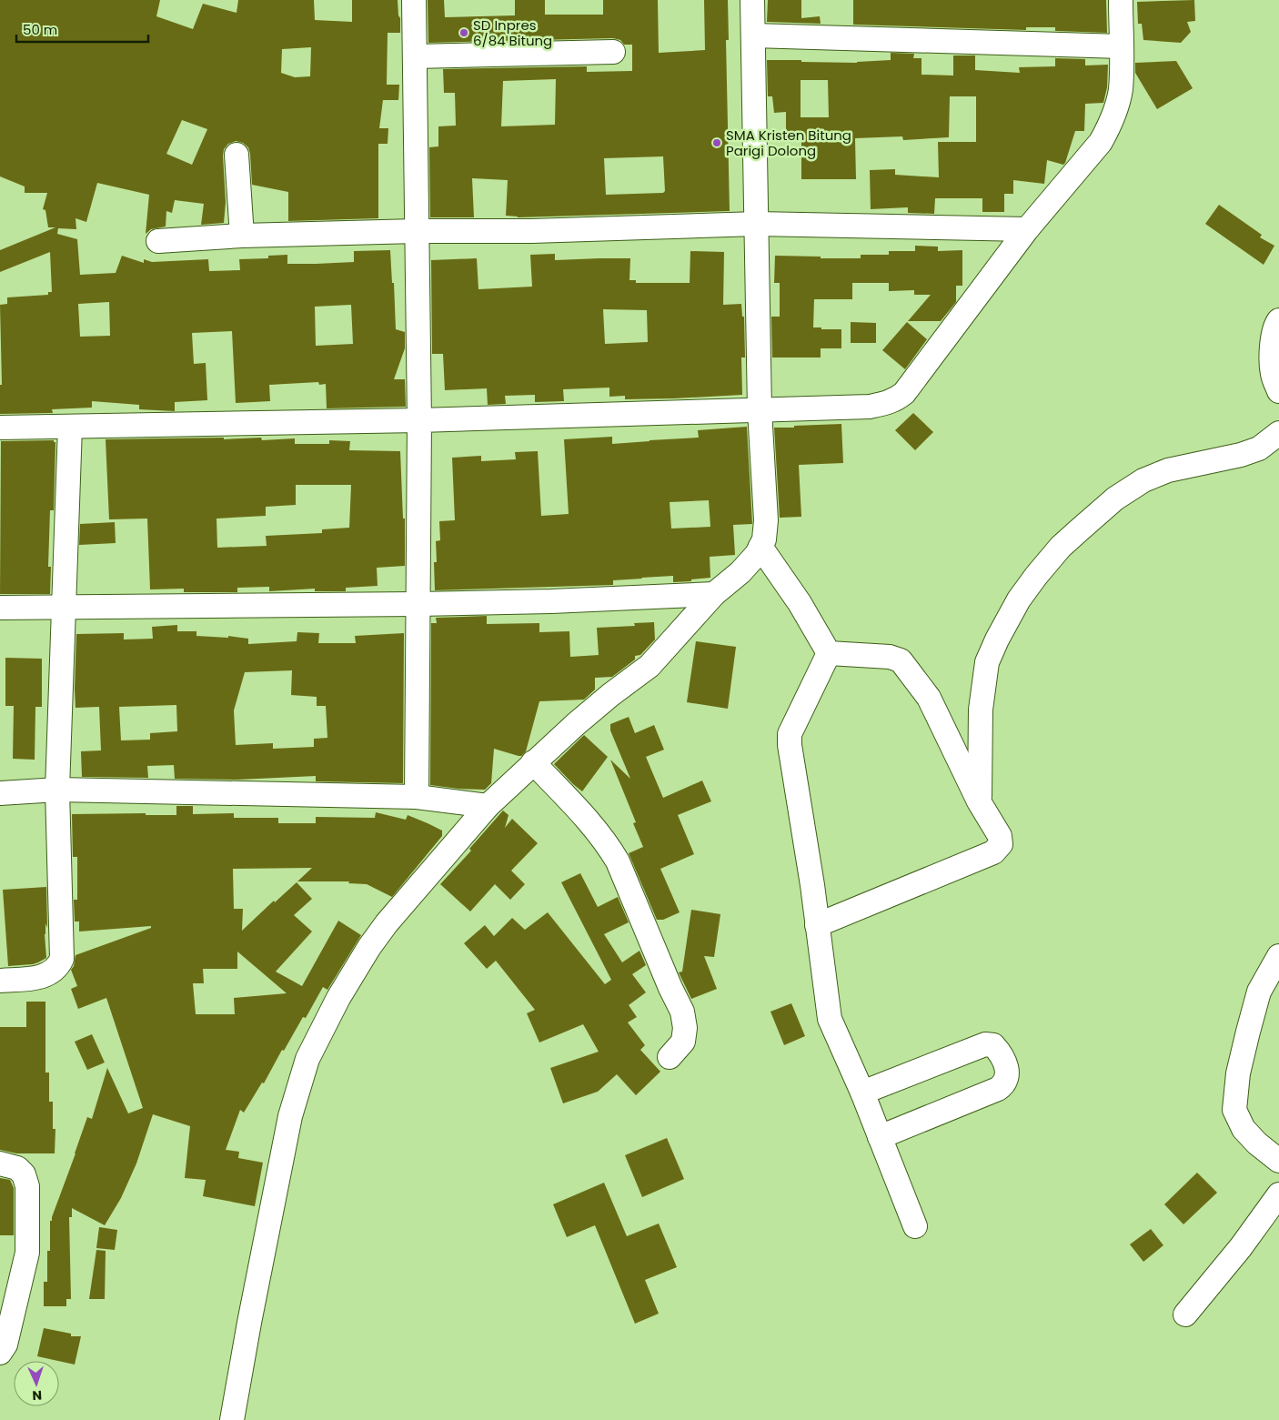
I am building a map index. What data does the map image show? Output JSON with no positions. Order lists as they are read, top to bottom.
{
  "places": ["SD Inpres 6/84 Bitung", "SMA Kristen Bitung Parigi Dolong"],
  "scale_bar": "50 m",
  "north": "bottom"
}
